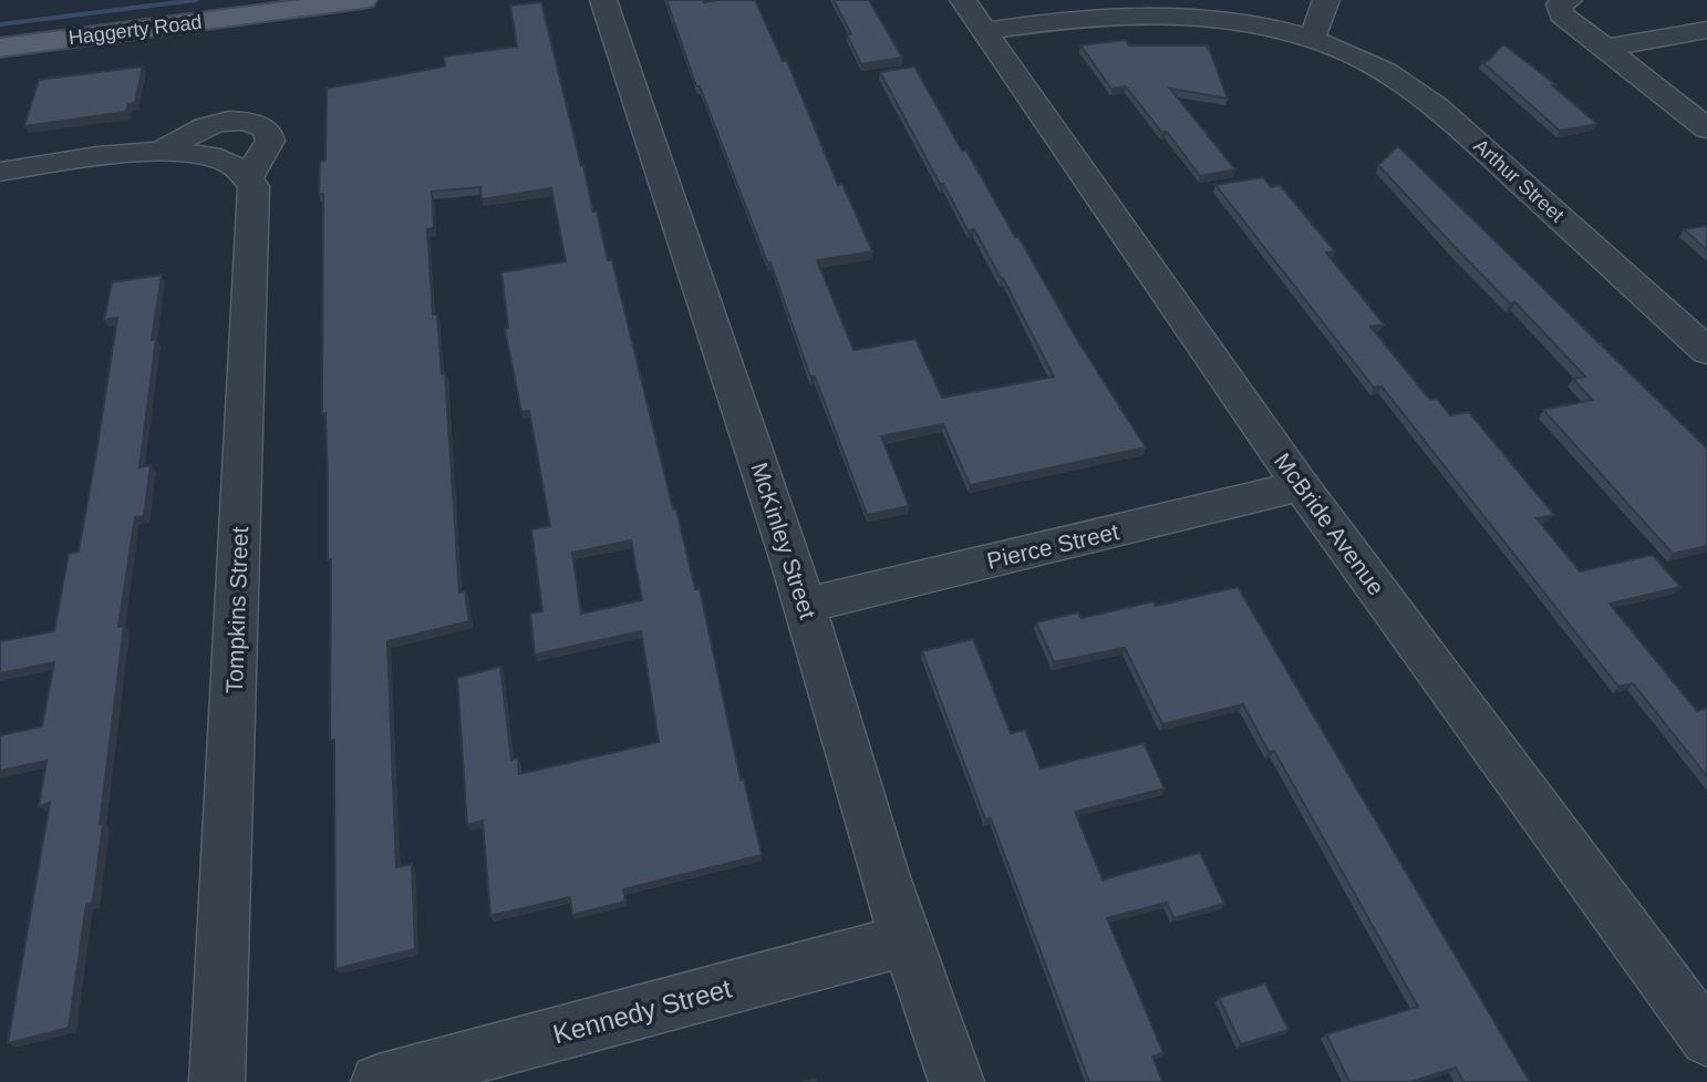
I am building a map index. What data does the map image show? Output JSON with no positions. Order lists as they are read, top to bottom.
{
  "streets": {
    "main road": ["Haggerty Road"],
    "street": [
      "Arthur Street",
      "McBride Avenue",
      "McKinley Street",
      "Pierce Street",
      "Tompkins Street",
      "Kennedy Street"
    ]
  },
  "crossings": [
    ["Arthur Street", "McBride Avenue"],
    ["McBride Avenue", "Pierce Street"],
    ["McKinley Street", "Pierce Street"],
    ["McKinley Street", "Kennedy Street"]
  ]
}
